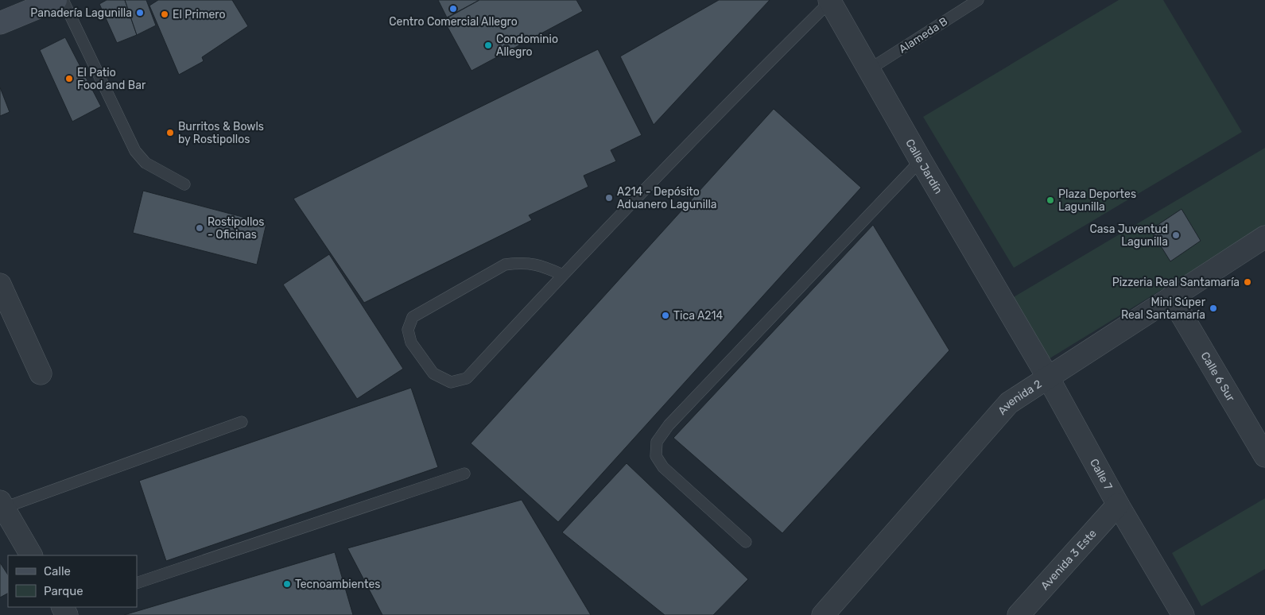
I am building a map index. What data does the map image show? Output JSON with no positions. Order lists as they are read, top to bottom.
{
  "streets": {
    "street": [
      "Calle Jardín",
      "Calle 6 Sur",
      "Avenida 2",
      "Calle 7",
      "Avenida 3 Este"
    ],
    "lane": ["Alameda B"]
  },
  "crossings": [
    ["Alameda B", "Calle Jardín"],
    ["Calle Jardín", "Calle 7"],
    ["Calle 6 Sur", "Avenida 2"],
    ["Avenida 2", "Calle 7"],
    ["Calle 7", "Avenida 3 Este"]
  ],
  "places": [
    "Centro Comercial Allegro",
    "Panadería Lagunilla",
    "El Primero",
    "Condominio Allegro",
    "El Patio Food and Bar",
    "Burritos & Bowls by Rostipollos",
    "A214 - Depósito Aduanero Lagunilla",
    "Plaza Deportes Lagunilla",
    "Rostipollos - Oficinas",
    "Casa Juventud Lagunilla",
    "Pizzeria Real Santamaría",
    "Mini Súper Real Santamaría",
    "Tica A214",
    "Tecnoambientes"
  ],
  "legend": ["Calle", "Parque"]
}
